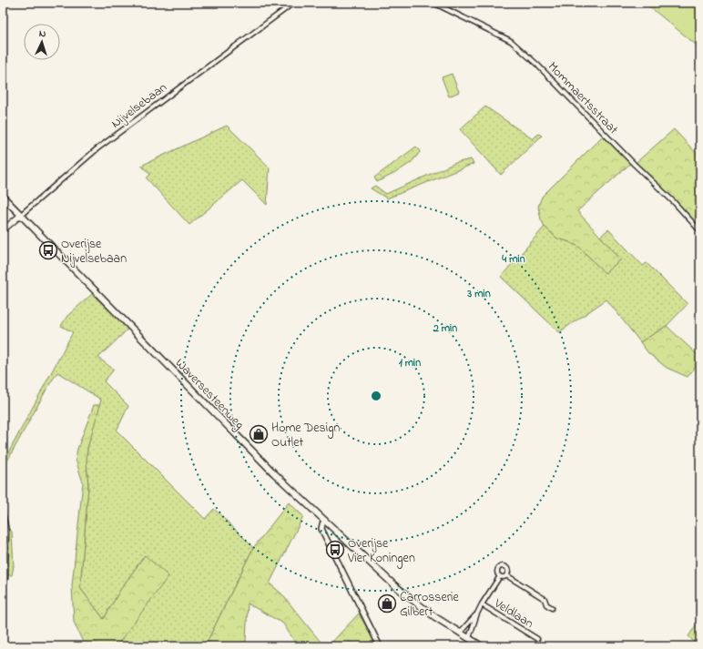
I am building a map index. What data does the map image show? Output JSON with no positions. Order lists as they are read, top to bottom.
{
  "streets": {
    "main road": ["Nijvelsebaan", "Waversesteenweg"],
    "street": ["Mommaertsstraat", "Veldlaan"]
  },
  "crossings": [
    ["Nijvelsebaan", "Waversesteenweg"],
    ["Waversesteenweg", "Veldlaan"]
  ],
  "places": {
    "bus stop": ["Overijse Nijvelsebaan", "Overijse Vier Koningen"],
    "shop": ["Home Design Outlet", "Carrosserie Gilbert"]
  },
  "north": "top",
  "rings": [
    "4 min",
    "3 min",
    "2 min",
    "1 min"
  ]
}
